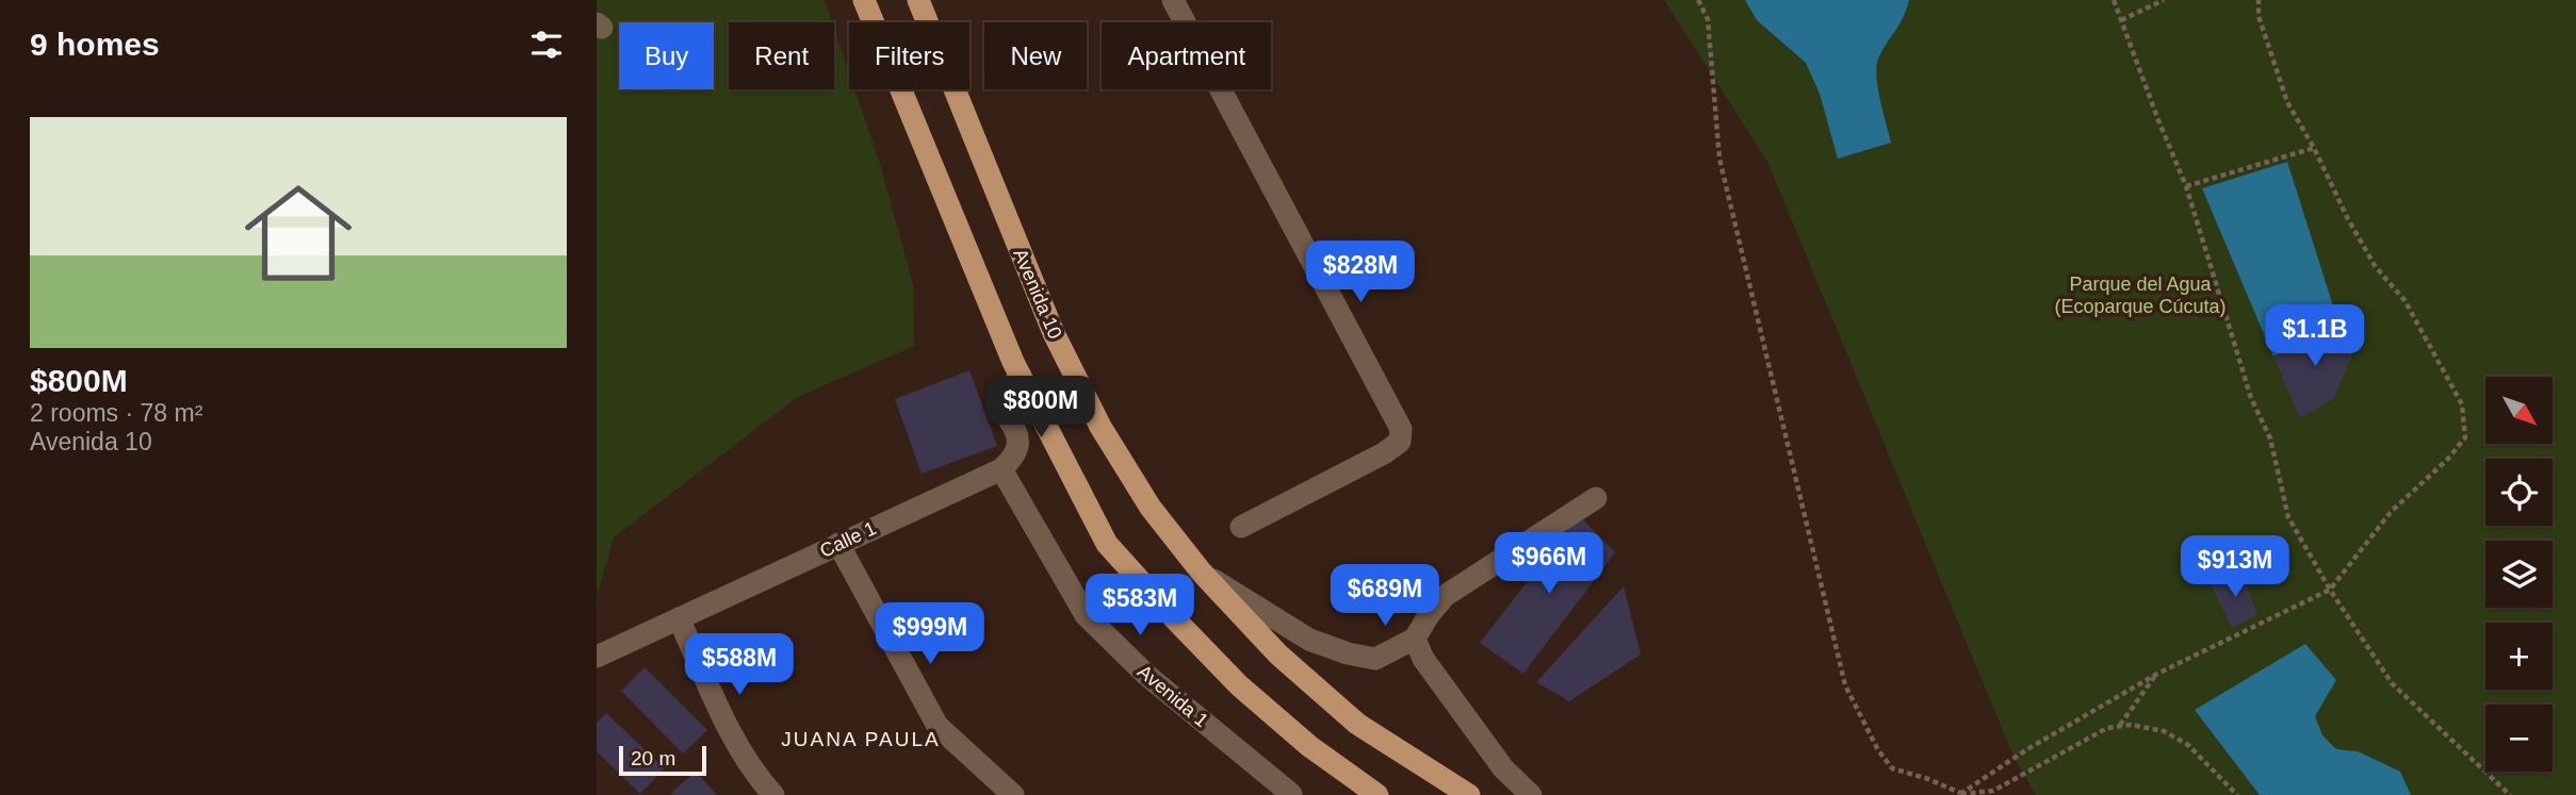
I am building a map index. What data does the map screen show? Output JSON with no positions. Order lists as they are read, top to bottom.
{
  "streets": {
    "main road": ["Avenida 10"],
    "street": ["Calle 1", "Avenida 1"]
  },
  "crossings": [
    ["Calle 1", "Avenida 1"]
  ],
  "districts": ["JUANA PAULA"],
  "parks": ["Parque del Agua (Ecoparque Cúcuta)"],
  "scale_bar": "20 m",
  "north": "bottom right",
  "page": {
    "heading": "9 homes",
    "chip": [
      "Buy",
      "Rent",
      "Filters",
      "New",
      "Apartment"
    ],
    "list": [
      {
        "name": "$800M",
        "note": "2 rooms · 78 m² · Avenida 10"
      }
    ],
    "price": [
      "$828M",
      "$1.1B",
      "$800M",
      "$966M",
      "$913M",
      "$689M",
      "$583M",
      "$999M",
      "$588M"
    ],
    "map_buttons": ["+", "−"],
    "scale": "20 m"
  }
}
